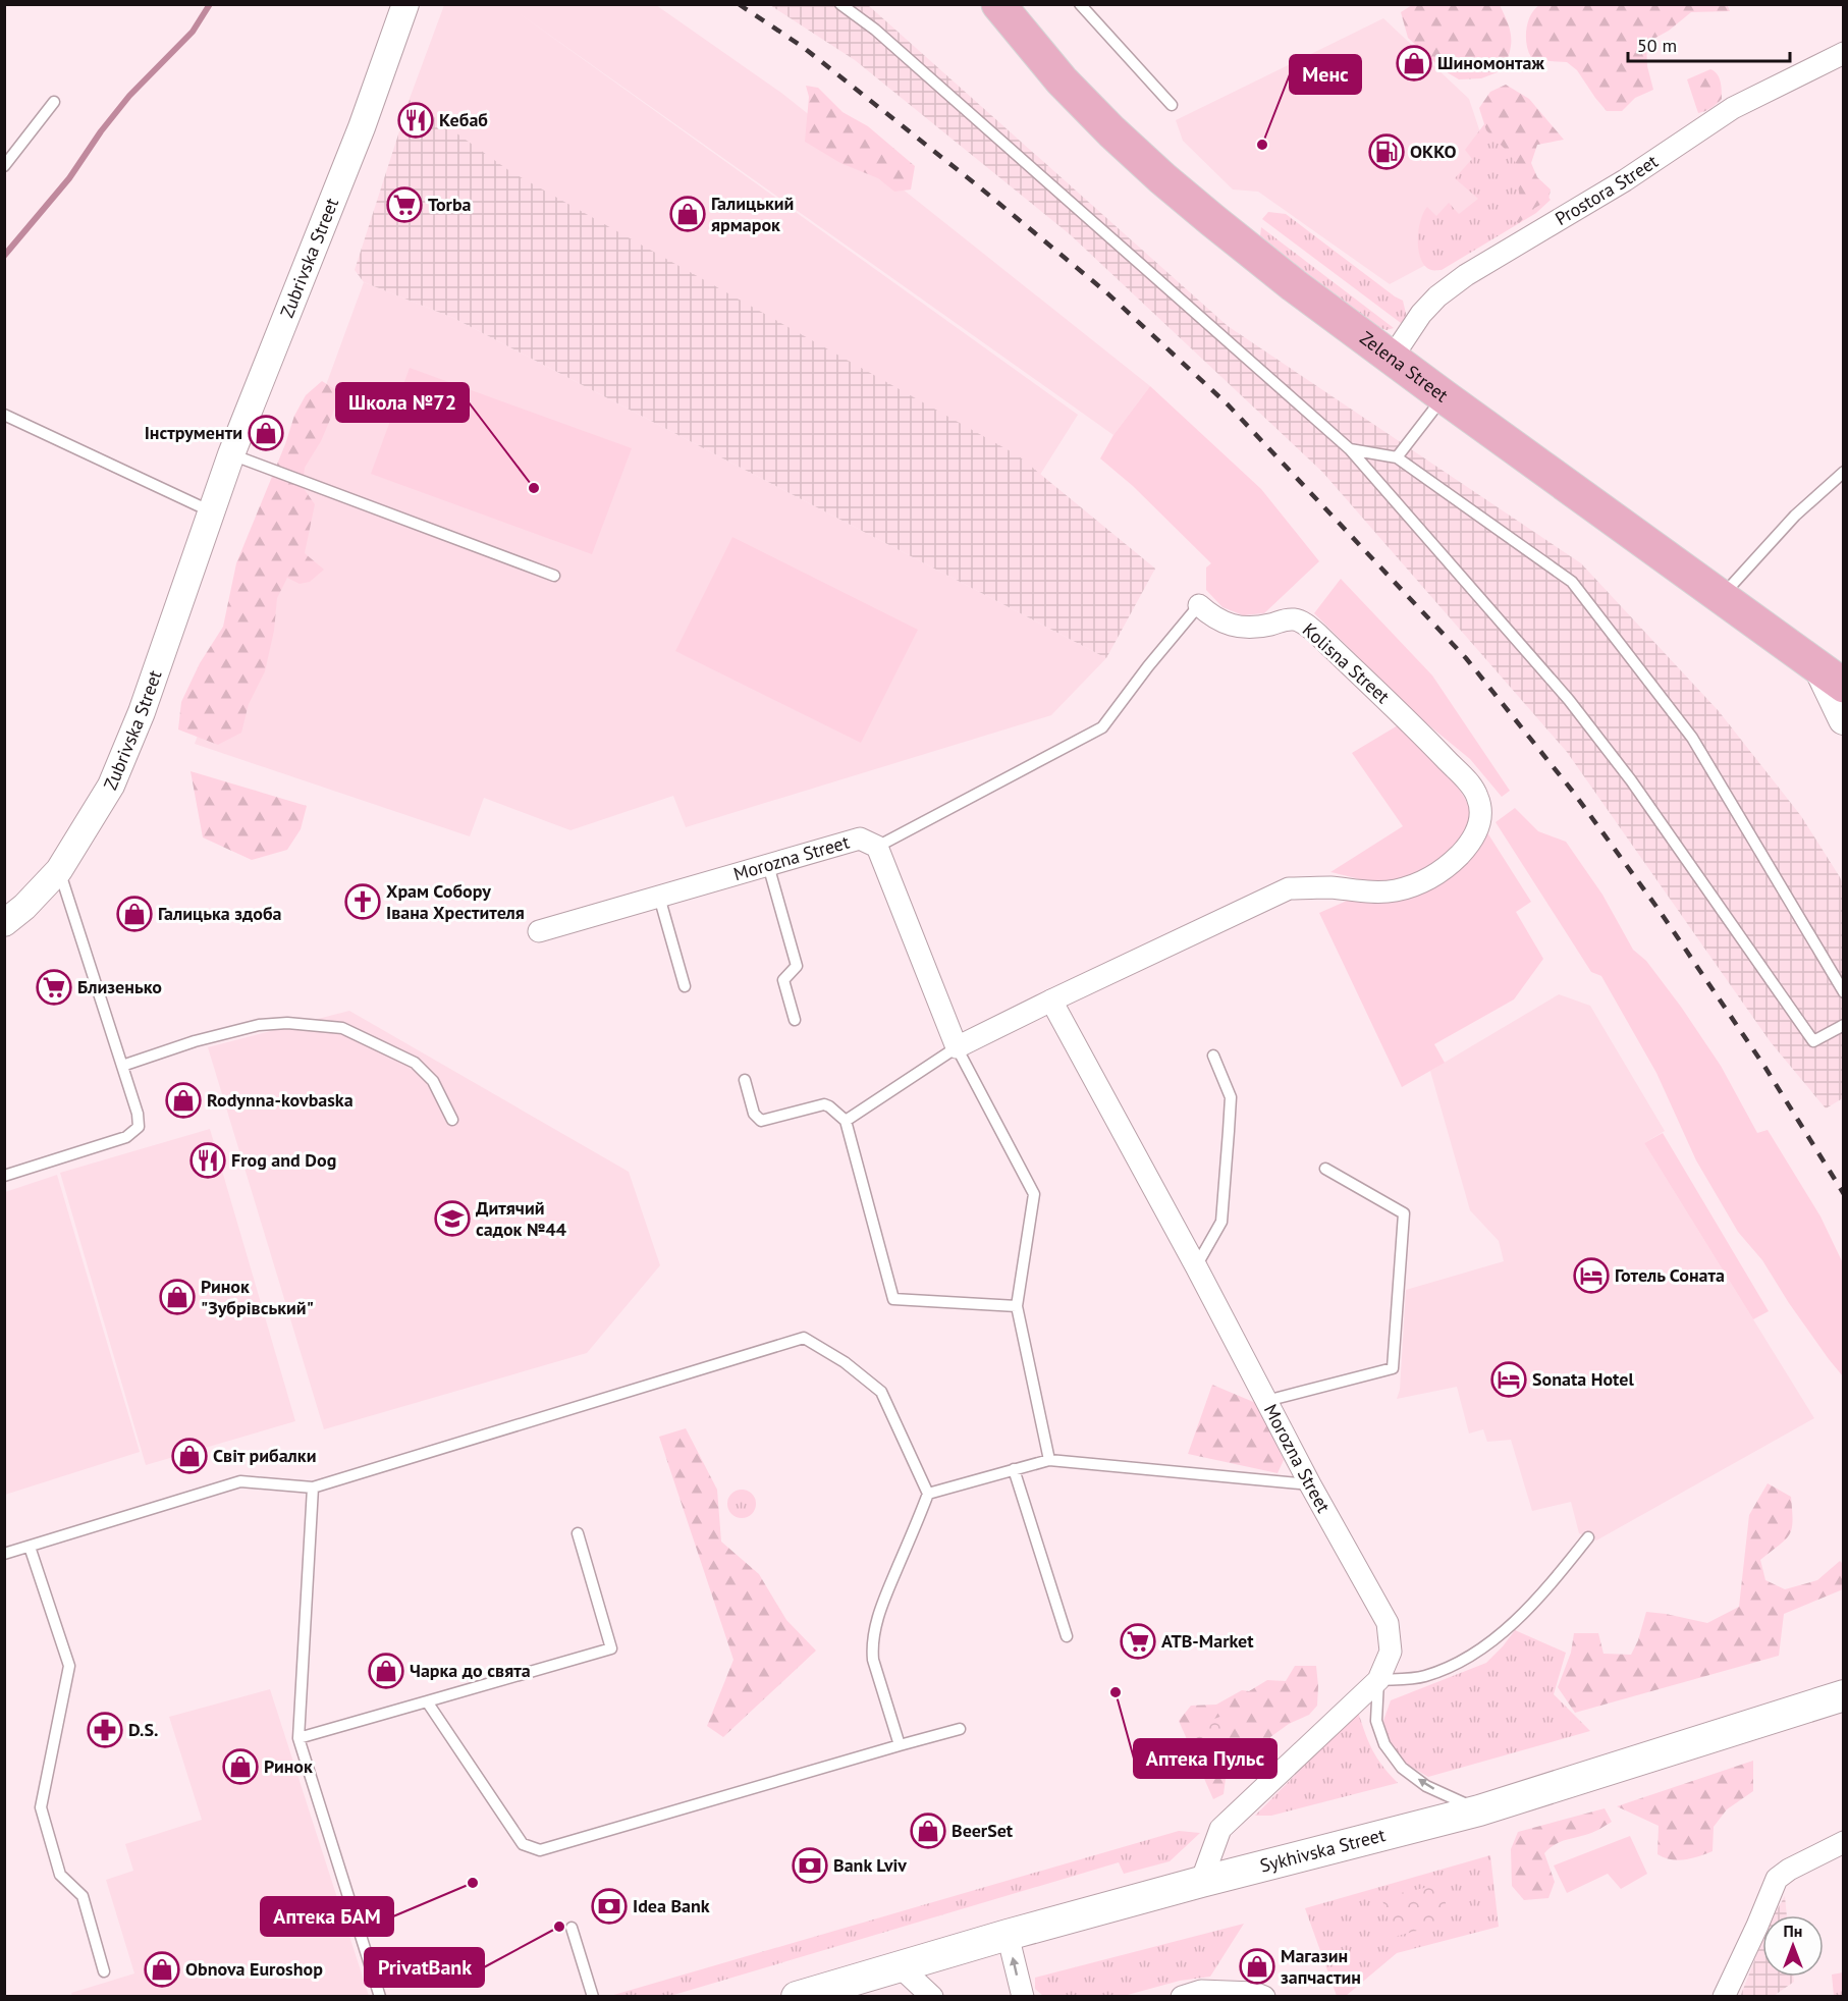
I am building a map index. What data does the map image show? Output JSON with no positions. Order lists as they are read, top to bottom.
{
  "streets": {
    "main road": ["Zelena Street", "Sykhivska Street"],
    "street": [
      "Prostora Street",
      "Zubrivska Street",
      "Kolisna Street",
      "Morozna Street"
    ]
  },
  "crossings": [
    ["Prostora Street", "Zelena Street"],
    ["Kolisna Street", "Morozna Street"],
    ["Morozna Street", "Sykhivska Street"]
  ],
  "places": {
    "shop": [
      "Шиномонтаж",
      "Галицький ярмарок",
      "Інструменти",
      "Галицька здоба",
      "Rodynna-kovbaska",
      "Ринок \"Зубрівський\"",
      "Світ рибалки",
      "Чарка до свята",
      "Ринок",
      "BeerSet",
      "Магазин запчастин",
      "Obnova Euroshop"
    ],
    "restaurant": ["Кебаб", "Frog and Dog"],
    "other": [
      "Менс",
      "Школа №72",
      "Аптека Пульс",
      "Аптека БАМ",
      "PrivatBank"
    ],
    "fuel station": ["OKKO"],
    "supermarket": ["Torba", "Близенько", "ATB-Market"],
    "church": ["Храм Собору Івана Хрестителя"],
    "school or university": ["Дитячий садок №44"],
    "hotel": ["Готель Соната", "Sonata Hotel"],
    "pharmacy": ["D.S."],
    "bank": ["Bank Lviv", "Idea Bank"]
  },
  "scale_bar": "50 m",
  "north": "top"
}
